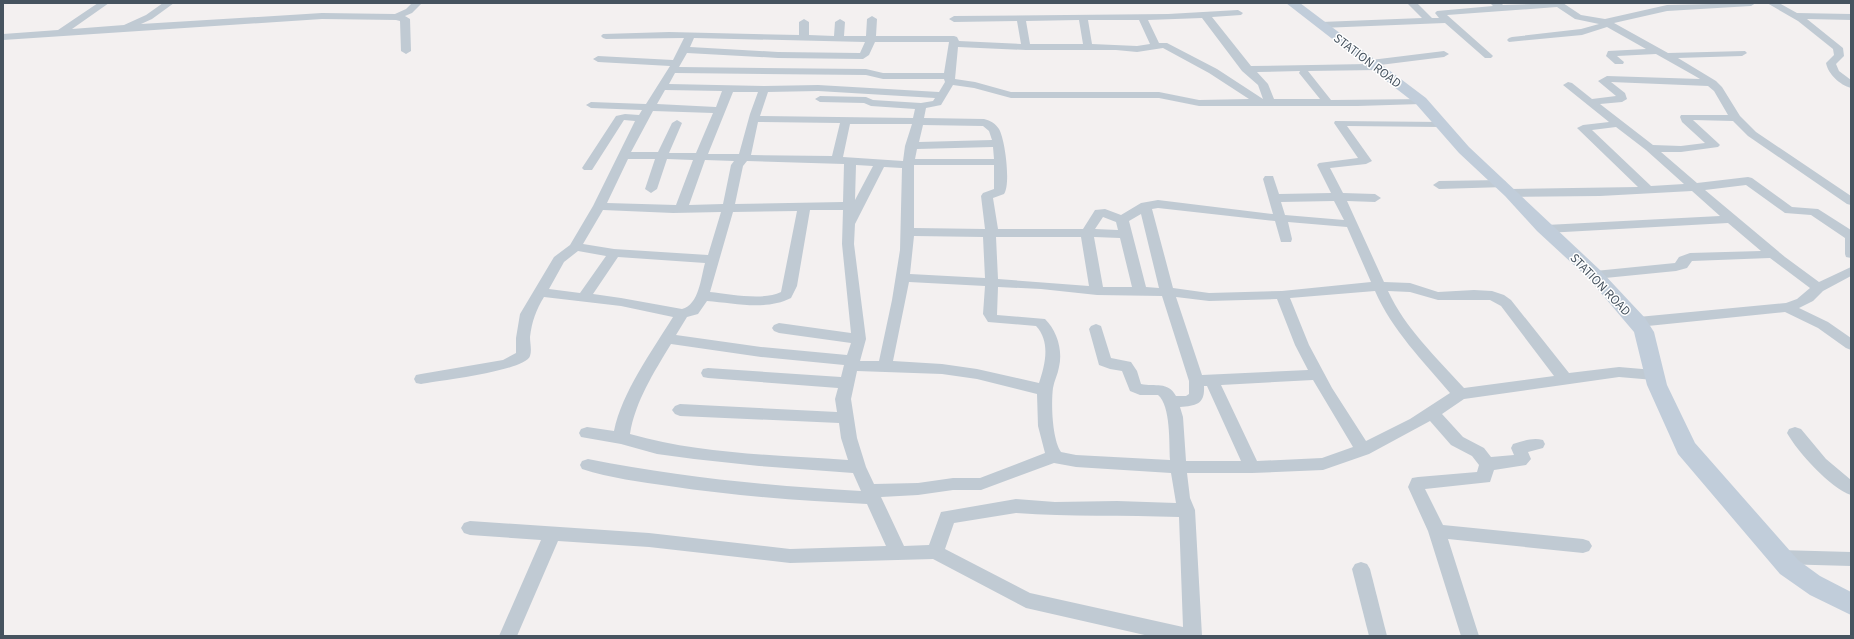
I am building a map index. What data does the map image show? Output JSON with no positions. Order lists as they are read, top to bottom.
{
  "streets": {
    "main road": ["STATION ROAD"]
  }
}
